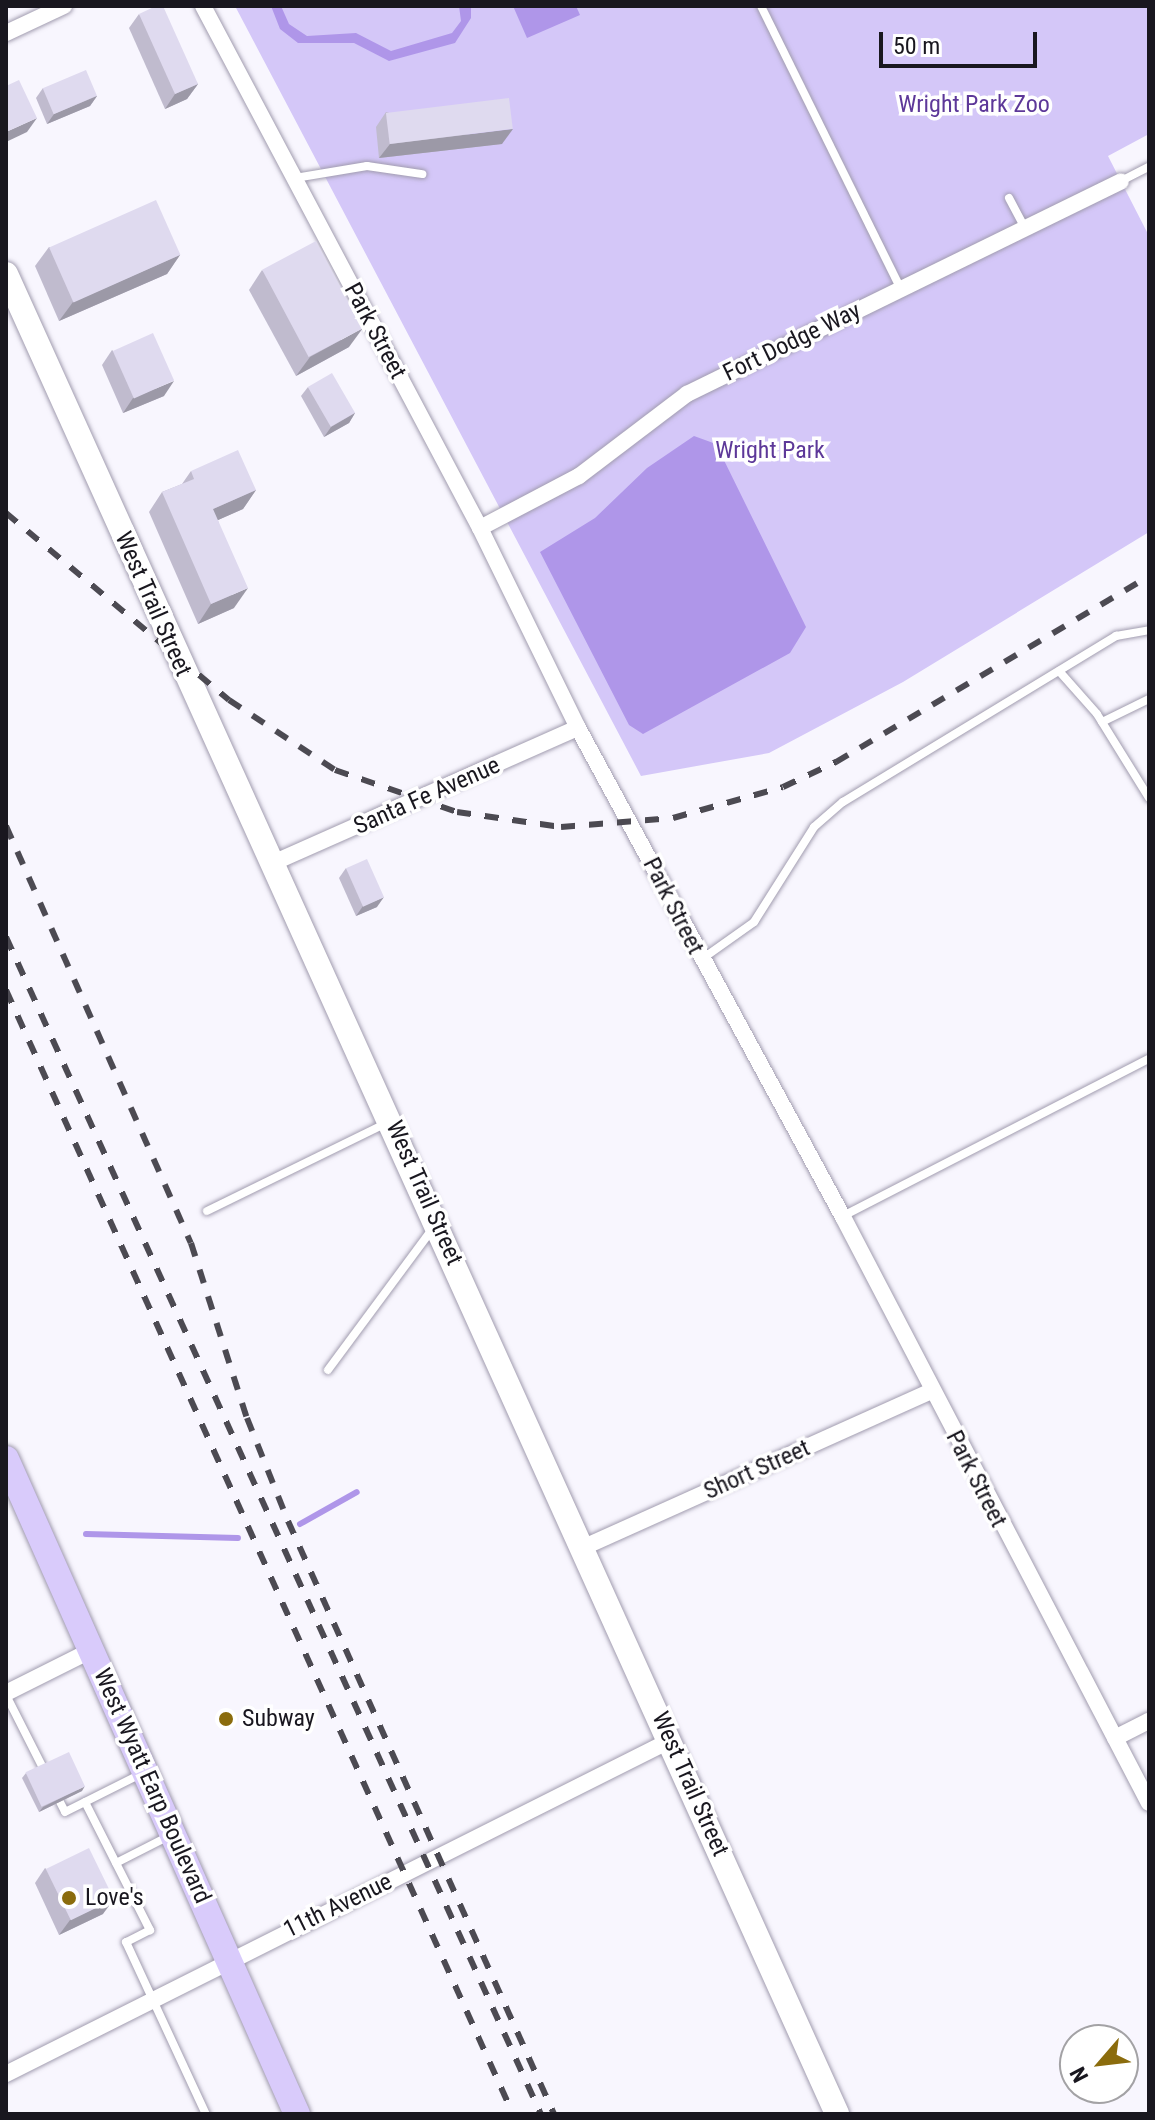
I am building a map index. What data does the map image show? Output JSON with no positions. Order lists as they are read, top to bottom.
{
  "streets": {
    "main road": ["West Trail Street", "West Wyatt Earp Boulevard"],
    "street": [
      "Park Street",
      "Fort Dodge Way",
      "Santa Fe Avenue",
      "Short Street",
      "11th Avenue"
    ]
  },
  "crossings": [
    ["Park Street", "Fort Dodge Way"],
    ["Park Street", "Santa Fe Avenue"],
    ["Park Street", "Short Street"],
    ["West Trail Street", "Santa Fe Avenue"],
    ["West Trail Street", "Short Street"],
    ["West Trail Street", "11th Avenue"],
    ["West Wyatt Earp Boulevard", "11th Avenue"]
  ],
  "parks": ["Wright Park Zoo", "Wright Park"],
  "places": ["Subway", "Love's"],
  "scale_bar": "50 m",
  "north": "bottom left"
}
